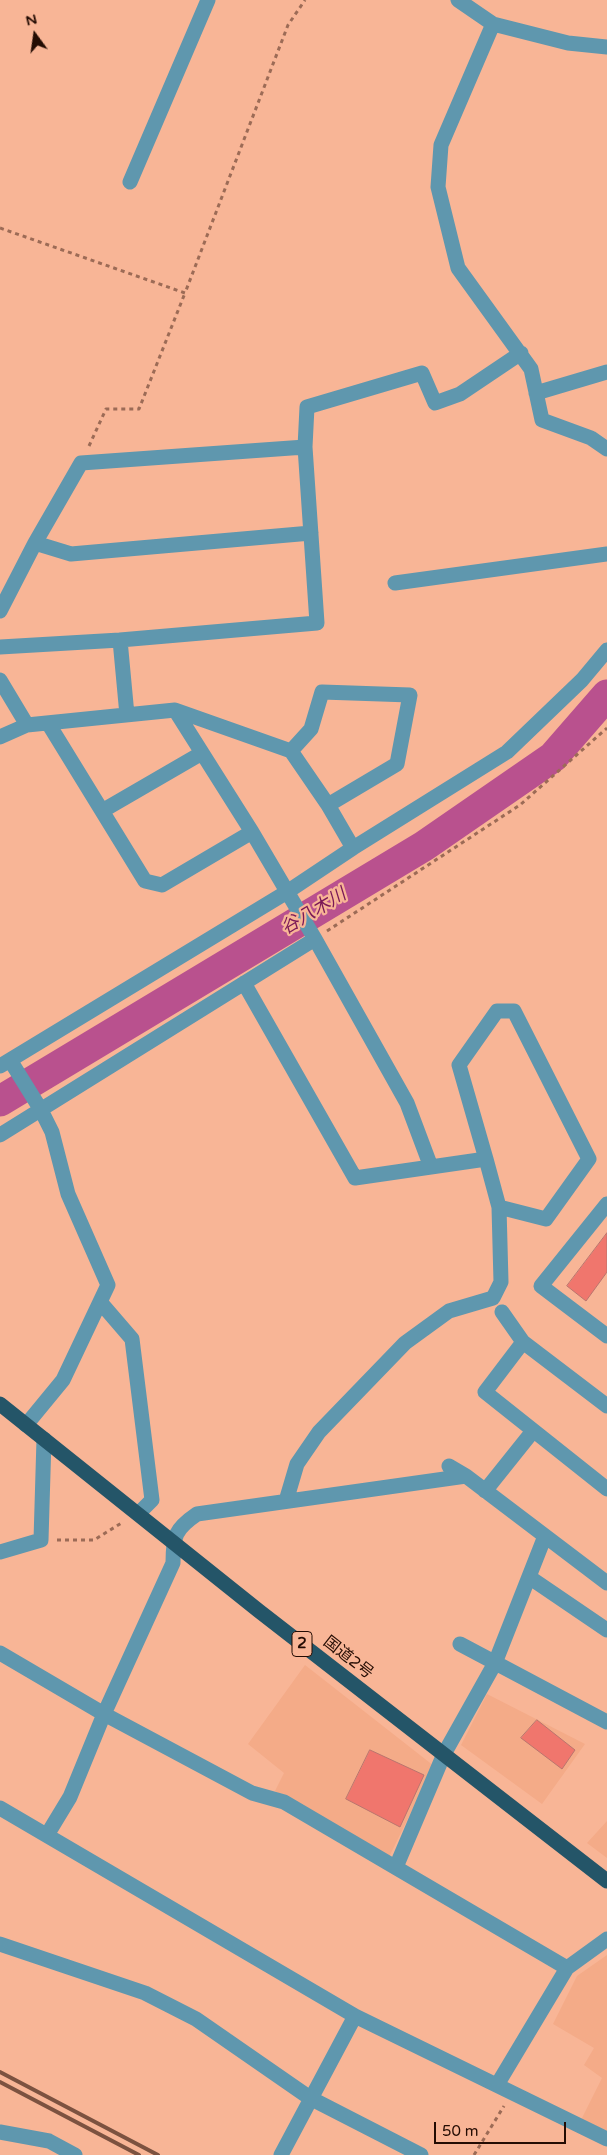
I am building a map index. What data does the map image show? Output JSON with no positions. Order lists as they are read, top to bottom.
{
  "streets": {
    "highway": ["2", "国道2号"]
  },
  "water": ["谷八木川"],
  "scale_bar": "50 m",
  "north": "top"
}
